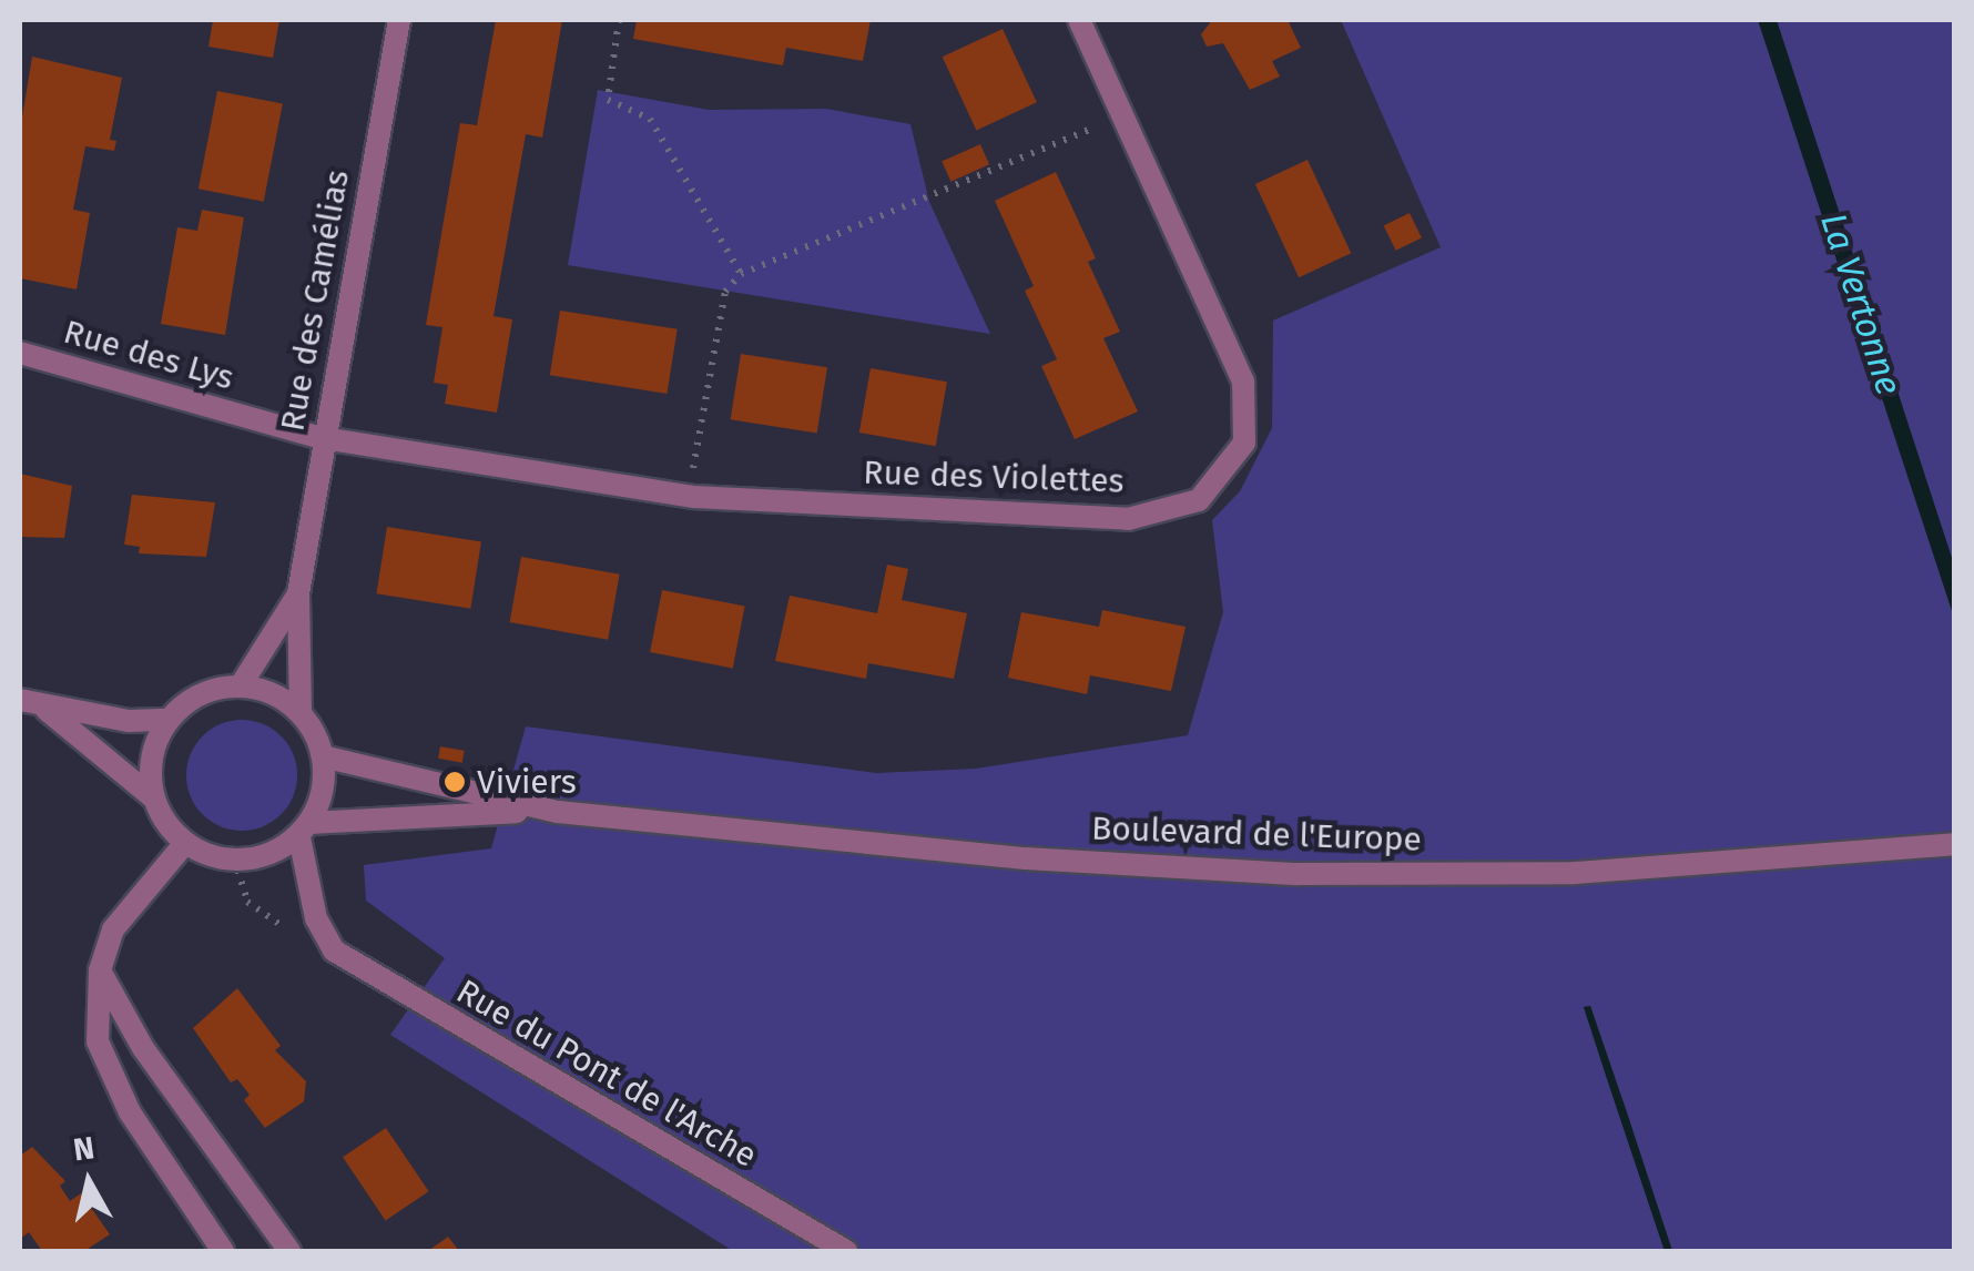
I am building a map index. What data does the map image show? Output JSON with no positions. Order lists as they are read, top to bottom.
{
  "streets": {
    "street": [
      "Rue des Camélias",
      "Rue des Lys",
      "Rue des Violettes",
      "Boulevard de l'Europe",
      "Rue du Pont de l'Arche"
    ]
  },
  "crossings": [
    ["Rue des Camélias", "Rue des Lys"],
    ["Rue des Camélias", "Rue des Violettes"],
    ["Rue des Camélias", "Boulevard de l'Europe"],
    ["Rue des Lys", "Rue des Violettes"]
  ],
  "water": ["La Vertonne"],
  "places": ["Viviers"],
  "north": "top"
}
